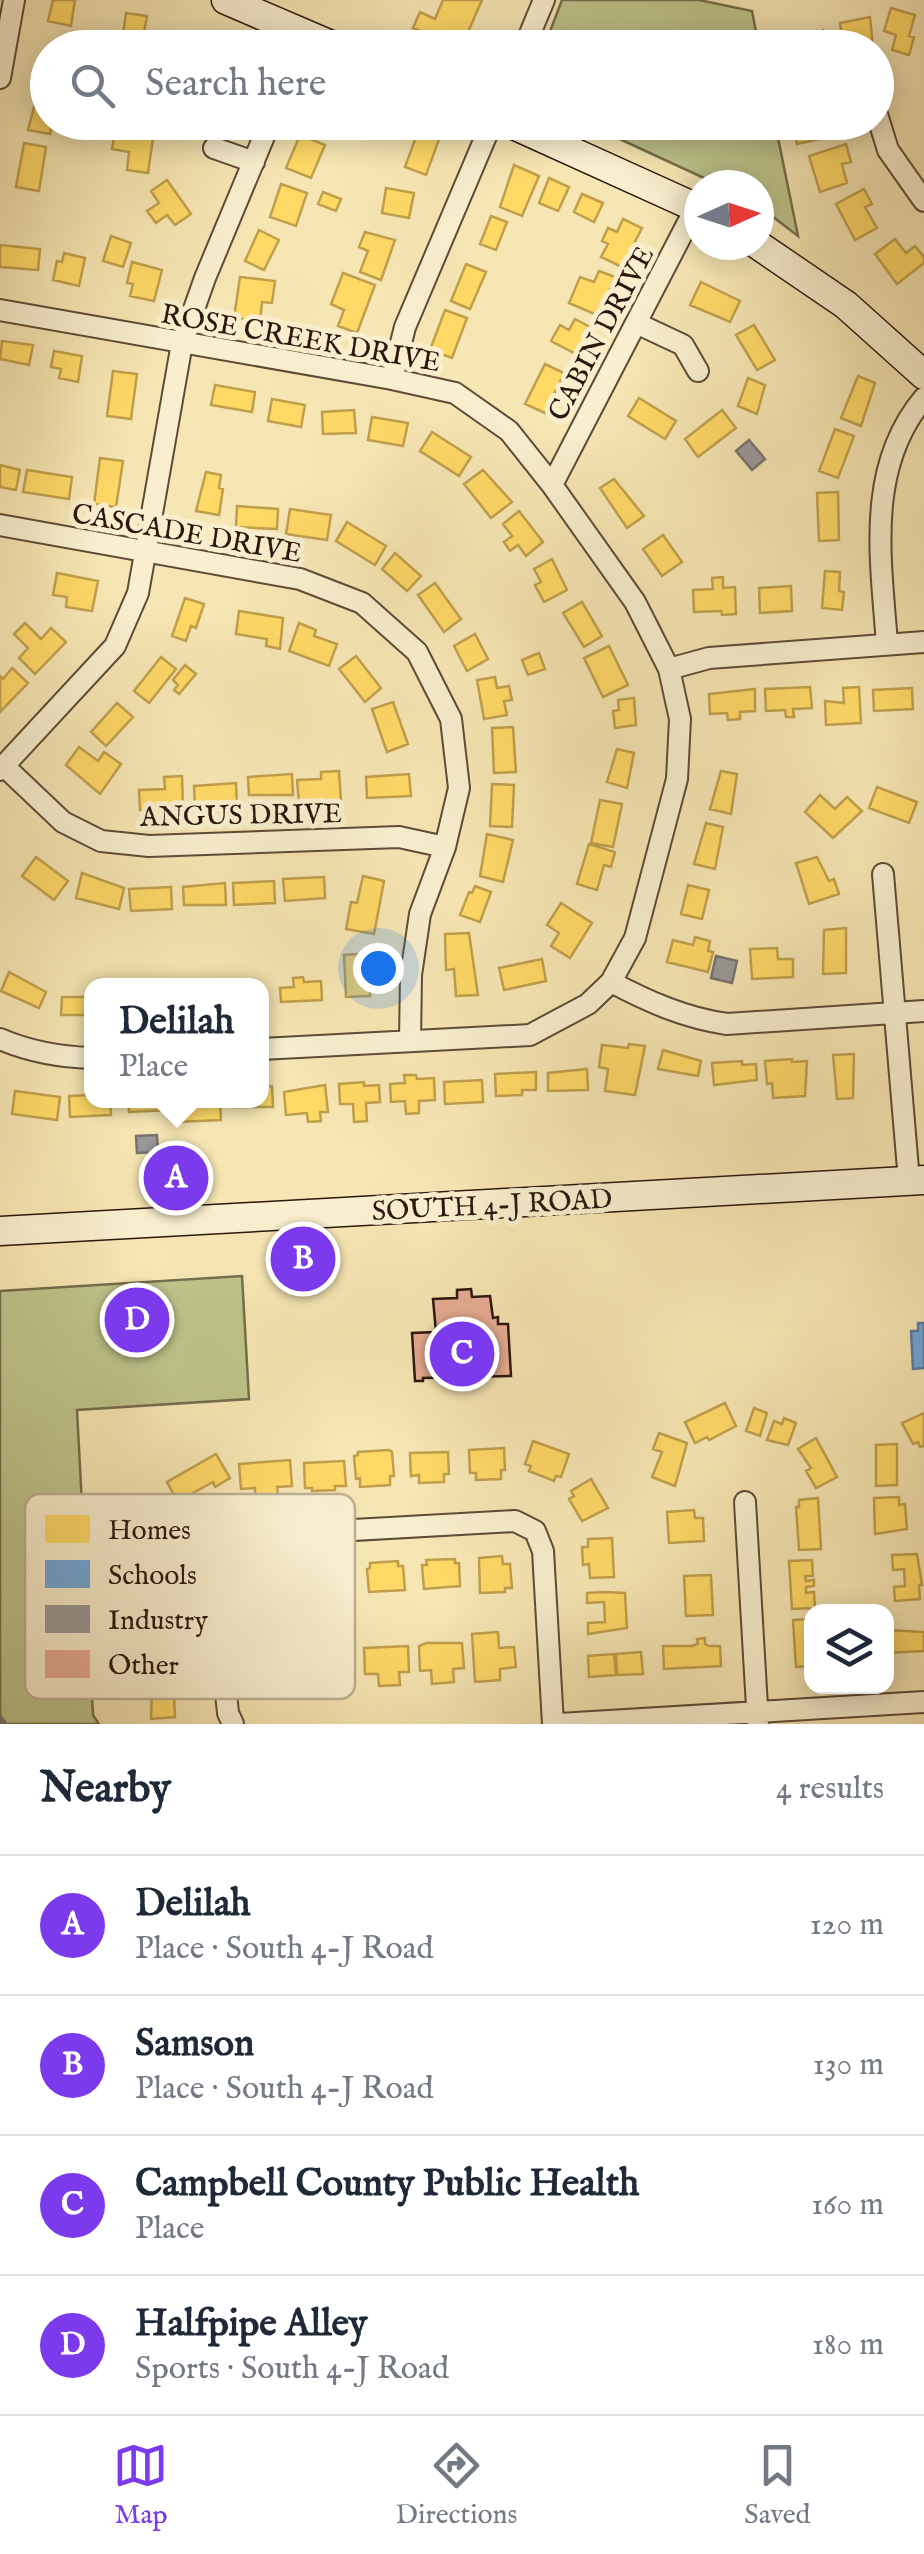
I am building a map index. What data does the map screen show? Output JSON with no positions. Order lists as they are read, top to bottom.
{
  "streets": {
    "main road": ["SOUTH 4-J ROAD"],
    "street": [
      "CABIN DRIVE",
      "ROSE CREEK DRIVE",
      "CASCADE DRIVE",
      "ANGUS DRIVE"
    ]
  },
  "crossings": [
    ["CABIN DRIVE", "ROSE CREEK DRIVE"],
    ["CASCADE DRIVE", "ANGUS DRIVE"]
  ],
  "legend": [
    "Homes",
    "Schools",
    "Industry",
    "Other"
  ],
  "north": "right",
  "page": {
    "search": "Search here",
    "popup": ["Delilah", "Place"],
    "pins": [
      "A",
      "B",
      "D",
      "C"
    ],
    "heading": ["Nearby", "4 results"],
    "list": [
      {
        "mark": "A",
        "name": "Delilah",
        "note": "Place · South 4-J Road",
        "value": "120 m"
      },
      {
        "mark": "B",
        "name": "Samson",
        "note": "Place · South 4-J Road",
        "value": "130 m"
      },
      {
        "mark": "C",
        "name": "Campbell County Public Health",
        "note": "Place",
        "value": "160 m"
      },
      {
        "mark": "D",
        "name": "Halfpipe Alley",
        "note": "Sports · South 4-J Road",
        "value": "180 m"
      }
    ],
    "nav": ["Map", "Directions", "Saved"]
  }
}
